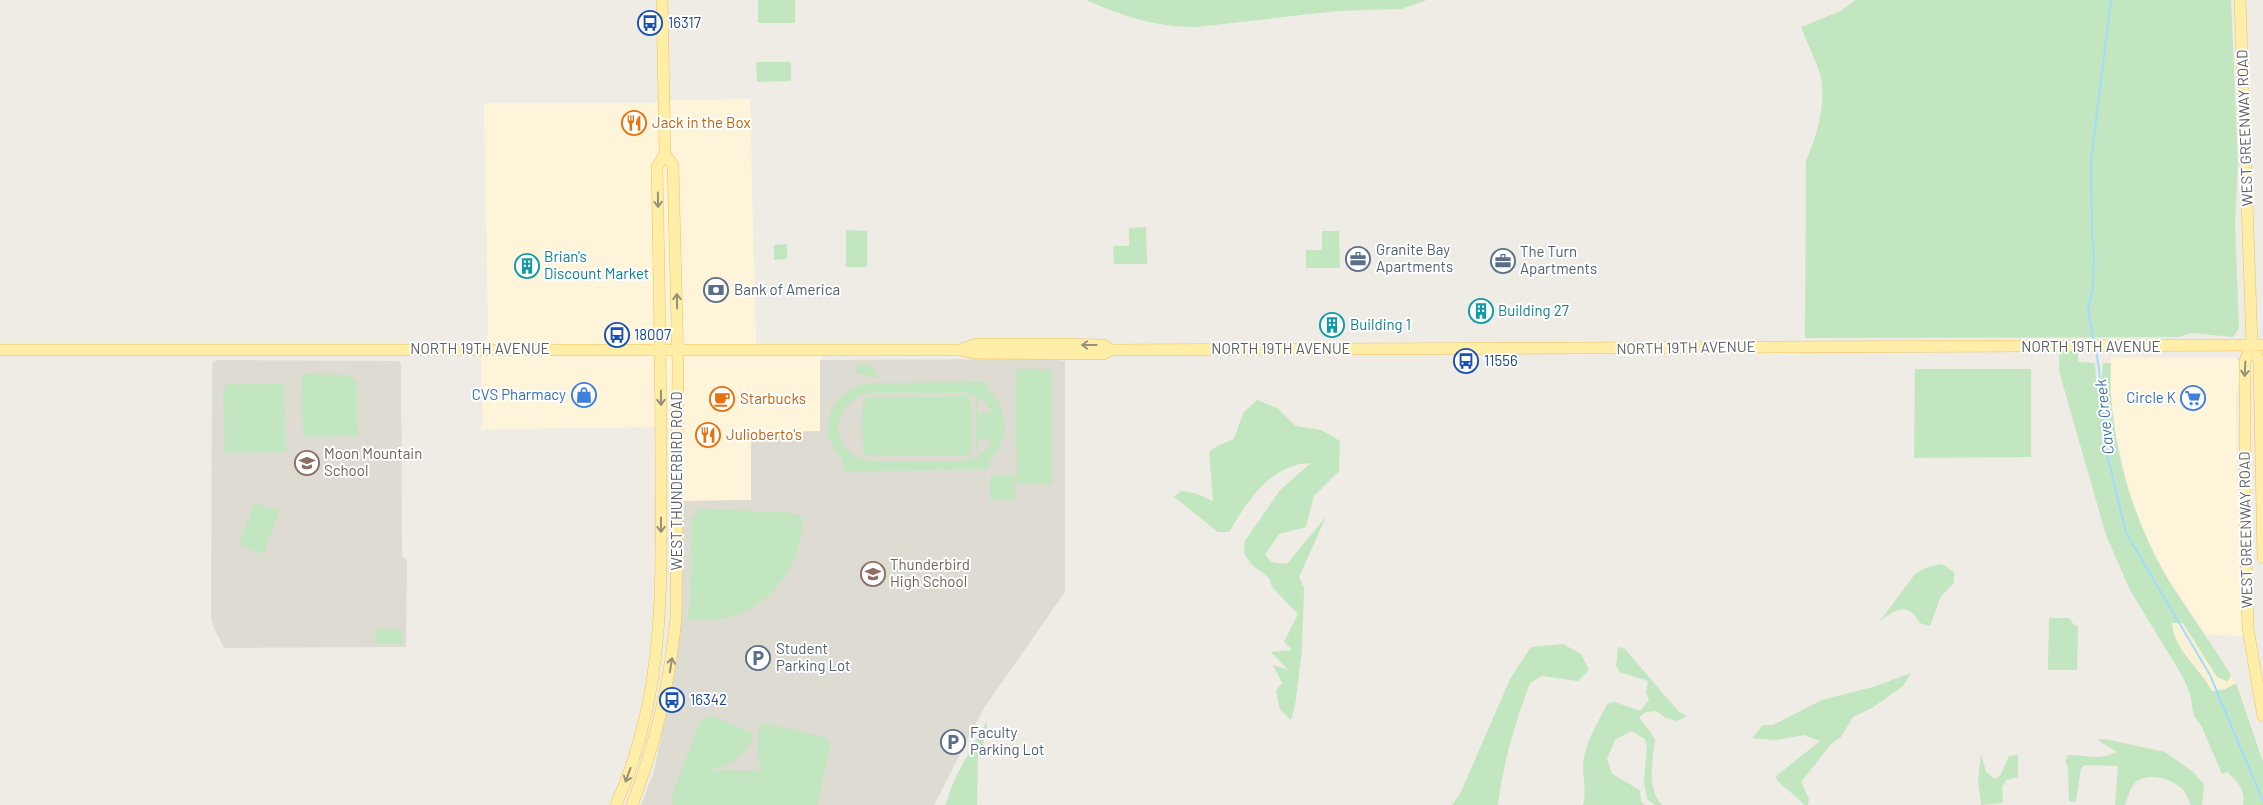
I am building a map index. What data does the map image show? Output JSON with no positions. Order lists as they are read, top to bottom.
{
  "streets": {
    "main road": ["WEST GREENWAY ROAD", "NORTH 19TH AVENUE", "WEST THUNDERBIRD ROAD"]
  },
  "crossings": [
    ["WEST GREENWAY ROAD", "NORTH 19TH AVENUE"],
    ["NORTH 19TH AVENUE", "WEST THUNDERBIRD ROAD"]
  ],
  "water": ["Cave Creek"],
  "places": {
    "bus stop": [
      "16317",
      "18007",
      "11556",
      "16342"
    ],
    "restaurant": ["Jack in the Box", "Julioberto's"],
    "office": ["Granite Bay Apartments", "The Turn Apartments"],
    "building": ["Brian's Discount Market", "Building 27", "Building 1"],
    "bank": ["Bank of America"],
    "shop": ["CVS Pharmacy"],
    "supermarket": ["Circle K"],
    "cafe": ["Starbucks"],
    "school or university": ["Moon Mountain School", "Thunderbird High School"],
    "parking": ["Student Parking Lot", "Faculty Parking Lot"]
  }
}
